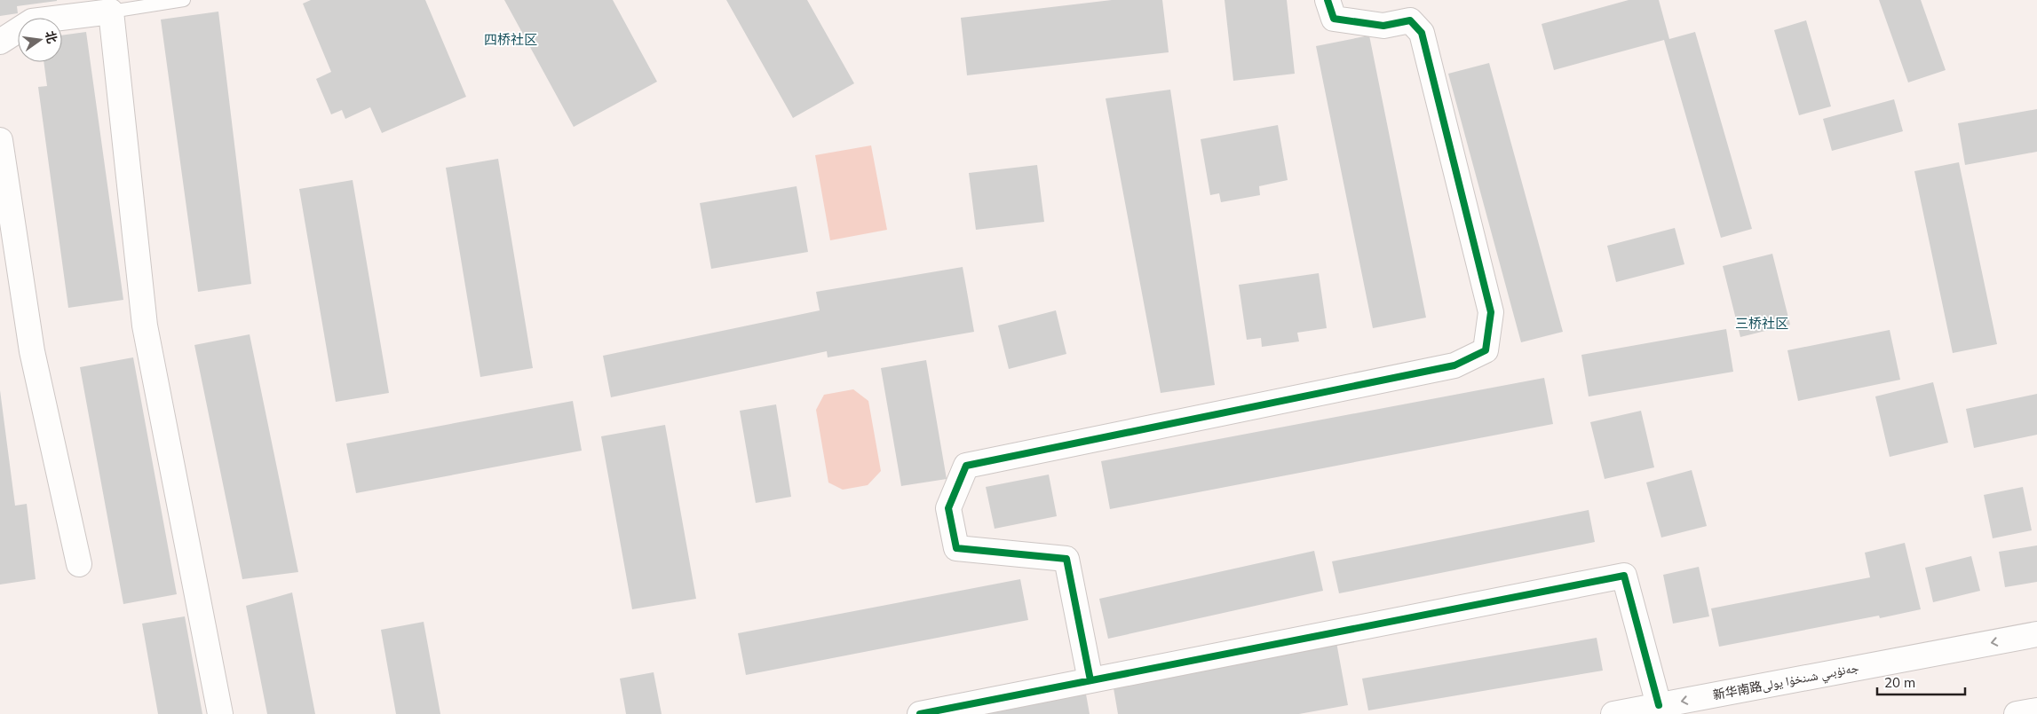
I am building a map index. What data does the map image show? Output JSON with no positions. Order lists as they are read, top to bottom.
{
  "streets": {
    "street": ["新华南路جەنۇبىي شىنخۇا يولى"]
  },
  "one_way": ["新华南路جەنۇبىي شىنخۇا يولى"],
  "districts": ["四桥社区", "三桥社区"],
  "scale_bar": "20 m",
  "north": "right"
}
